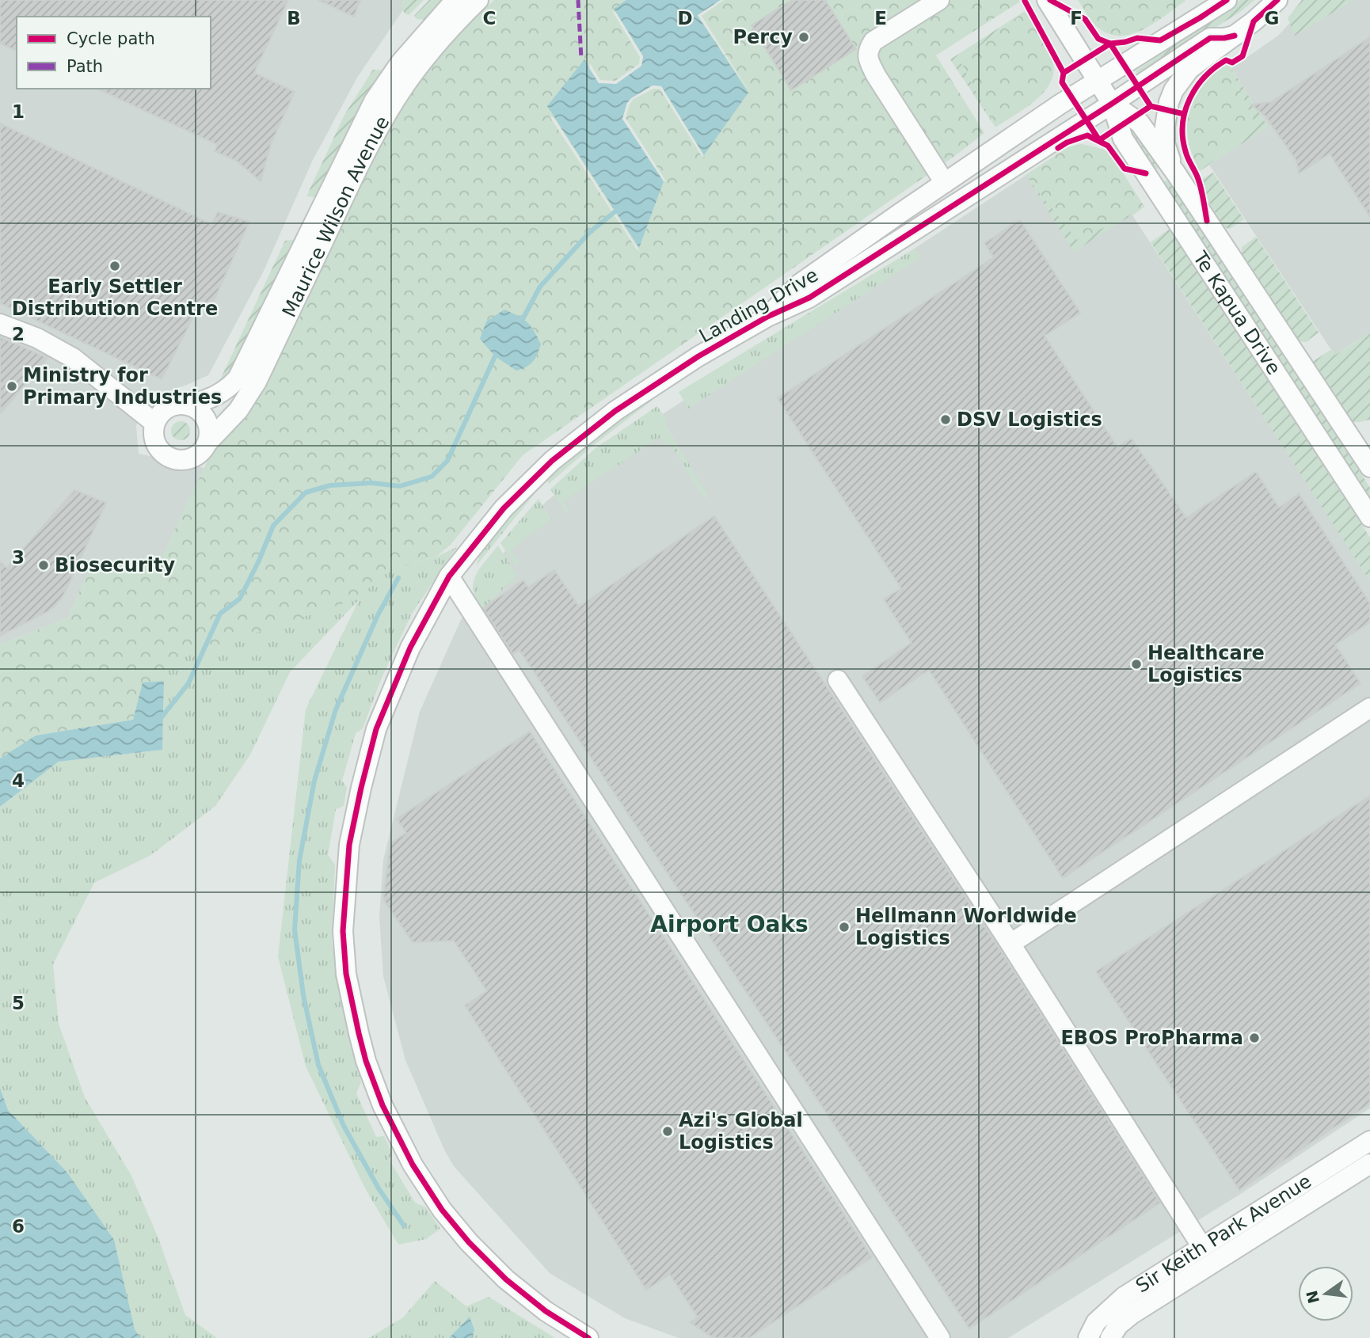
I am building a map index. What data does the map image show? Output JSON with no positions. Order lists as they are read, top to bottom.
{
  "streets": {
    "street": [
      "Maurice Wilson Avenue",
      "Landing Drive",
      "Te Kapua Drive",
      "Sir Keith Park Avenue"
    ]
  },
  "crossings": [
    ["Landing Drive", "Te Kapua Drive"]
  ],
  "districts": ["Airport Oaks"],
  "places": [
    "Percy",
    "Early Settler Distribution Centre",
    "Ministry for Primary Industries",
    "DSV Logistics",
    "Biosecurity",
    "Healthcare Logistics",
    "Hellmann Worldwide Logistics",
    "EBOS ProPharma",
    "Azi's Global Logistics"
  ],
  "legend": ["Cycle path", "Path"],
  "north": "left",
  "grid": {
    "columns": [
      "B",
      "C",
      "D",
      "E",
      "F",
      "G"
    ],
    "rows": [
      "1",
      "2",
      "3",
      "4",
      "5",
      "6"
    ]
  }
}
